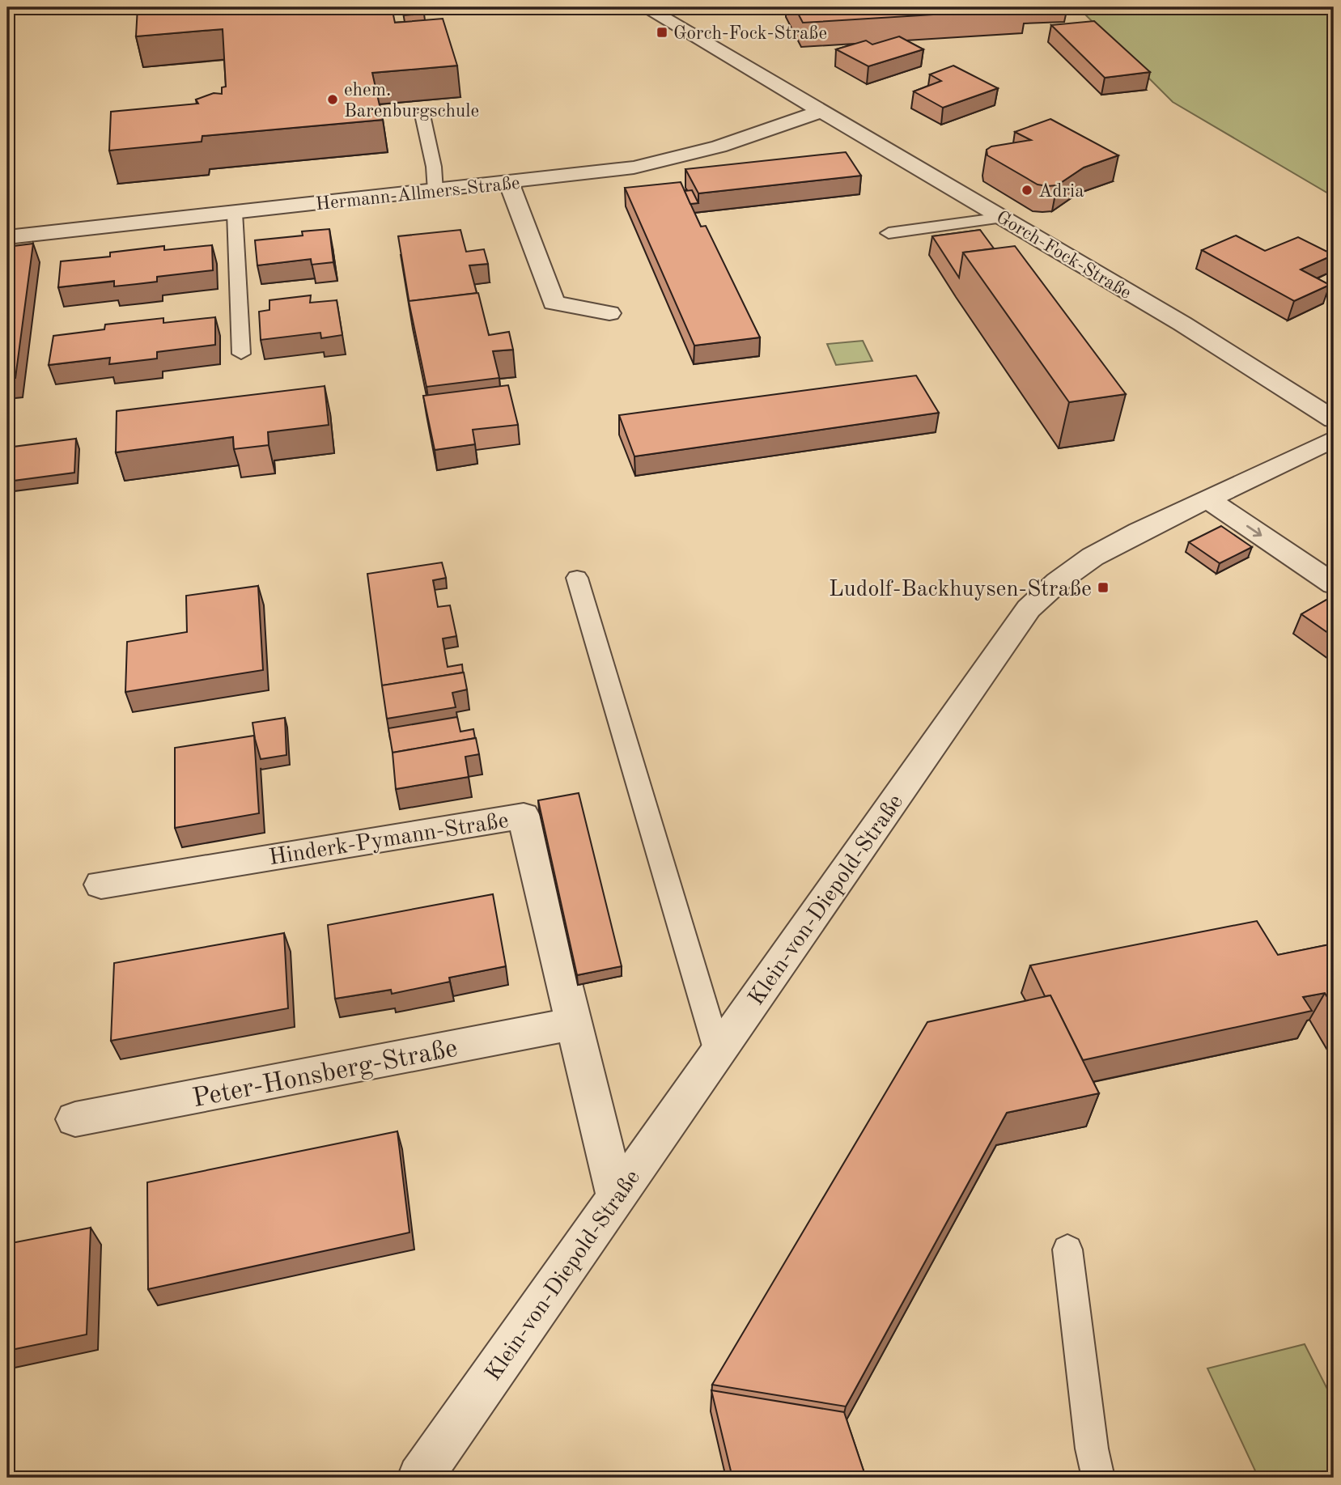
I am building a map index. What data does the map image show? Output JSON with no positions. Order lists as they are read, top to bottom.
{
  "streets": {
    "street": [
      "Hermann-Allmers-Straße",
      "Gorch-Fock-Straße",
      "Hinderk-Pymann-Straße",
      "Klein-von-Diepold-Straße",
      "Peter-Honsberg-Straße"
    ]
  },
  "crossings": [
    ["Hermann-Allmers-Straße", "Gorch-Fock-Straße"],
    ["Hinderk-Pymann-Straße", "Klein-von-Diepold-Straße"],
    ["Hinderk-Pymann-Straße", "Peter-Honsberg-Straße"]
  ],
  "places": {
    "transit": ["Gorch-Fock-Straße", "Ludolf-Backhuysen-Straße"],
    "other": ["ehem. Barenburgschule", "Adria"]
  }
}
